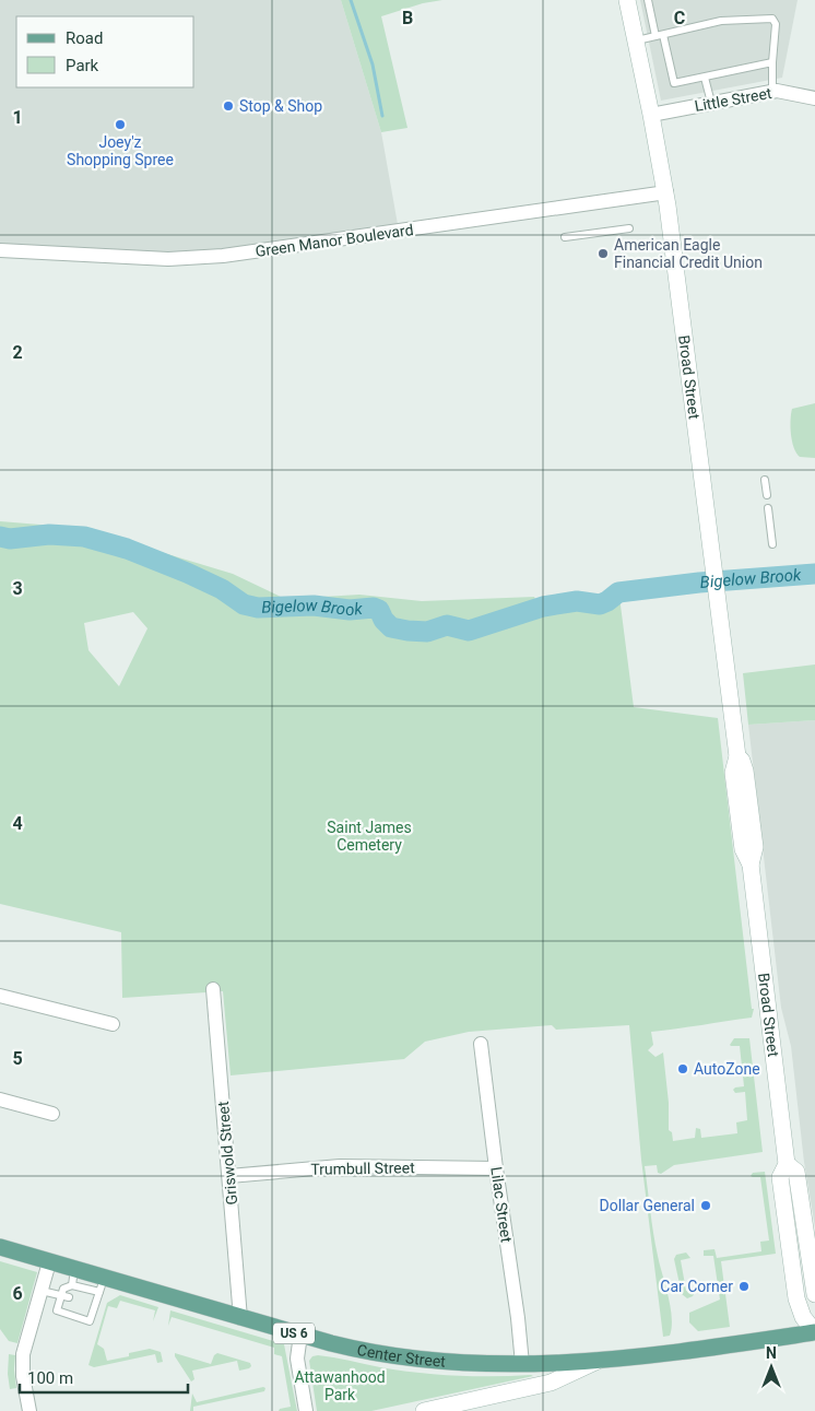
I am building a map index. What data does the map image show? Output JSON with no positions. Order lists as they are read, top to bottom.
{
  "streets": {
    "main road": ["Broad Street", "US 6", "Center Street"],
    "street": [
      "Little Street",
      "Green Manor Boulevard",
      "Griswold Street",
      "Trumbull Street",
      "Lilac Street"
    ]
  },
  "crossings": [
    ["Little Street", "Broad Street"],
    ["Green Manor Boulevard", "Broad Street"],
    ["Broad Street", "Center Street"],
    ["Griswold Street", "Trumbull Street"],
    ["Griswold Street", "Center Street"],
    ["Trumbull Street", "Lilac Street"],
    ["Lilac Street", "Center Street"]
  ],
  "water": ["Bigelow Brook"],
  "parks": ["Saint James Cemetery", "Attawanhood Park"],
  "places": [
    "Stop & Shop",
    "Joey'z Shopping Spree",
    "American Eagle Financial Credit Union",
    "AutoZone",
    "Dollar General",
    "Car Corner"
  ],
  "legend": ["Road", "Park"],
  "scale_bar": "100 m",
  "north": "top",
  "grid": {
    "columns": ["B", "C"],
    "rows": [
      "1",
      "2",
      "3",
      "4",
      "5",
      "6"
    ]
  }
}
